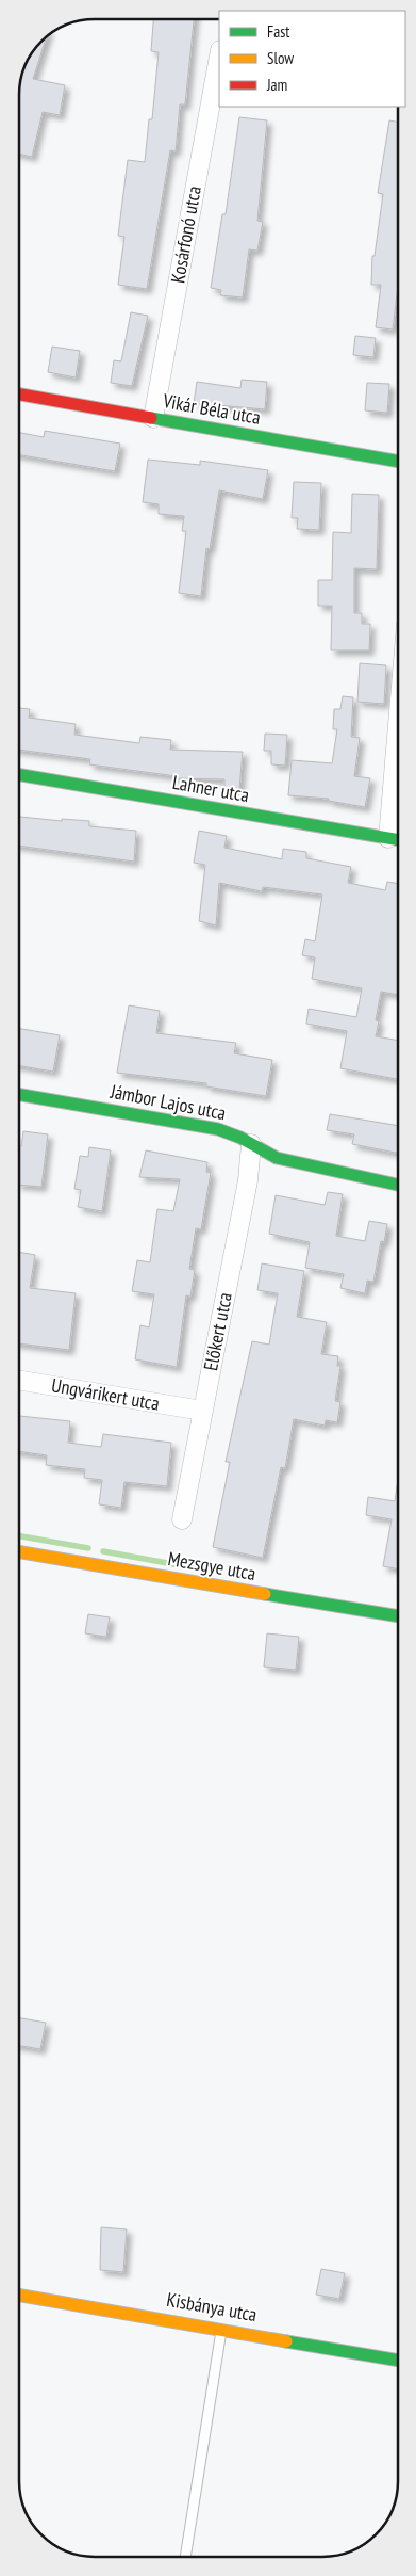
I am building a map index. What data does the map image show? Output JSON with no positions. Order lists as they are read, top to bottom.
{
  "streets": {
    "street": [
      "Kosárfonó utca",
      "Vikár Béla utca",
      "Lahner utca",
      "Jámbor Lajos utca",
      "Előkert utca",
      "Ungvárikert utca",
      "Mezsgye utca",
      "Kisbánya utca"
    ]
  },
  "crossings": [
    ["Kosárfonó utca", "Vikár Béla utca"],
    ["Jámbor Lajos utca", "Előkert utca"],
    ["Előkert utca", "Ungvárikert utca"]
  ],
  "legend": ["Fast", "Slow", "Jam"]
}
